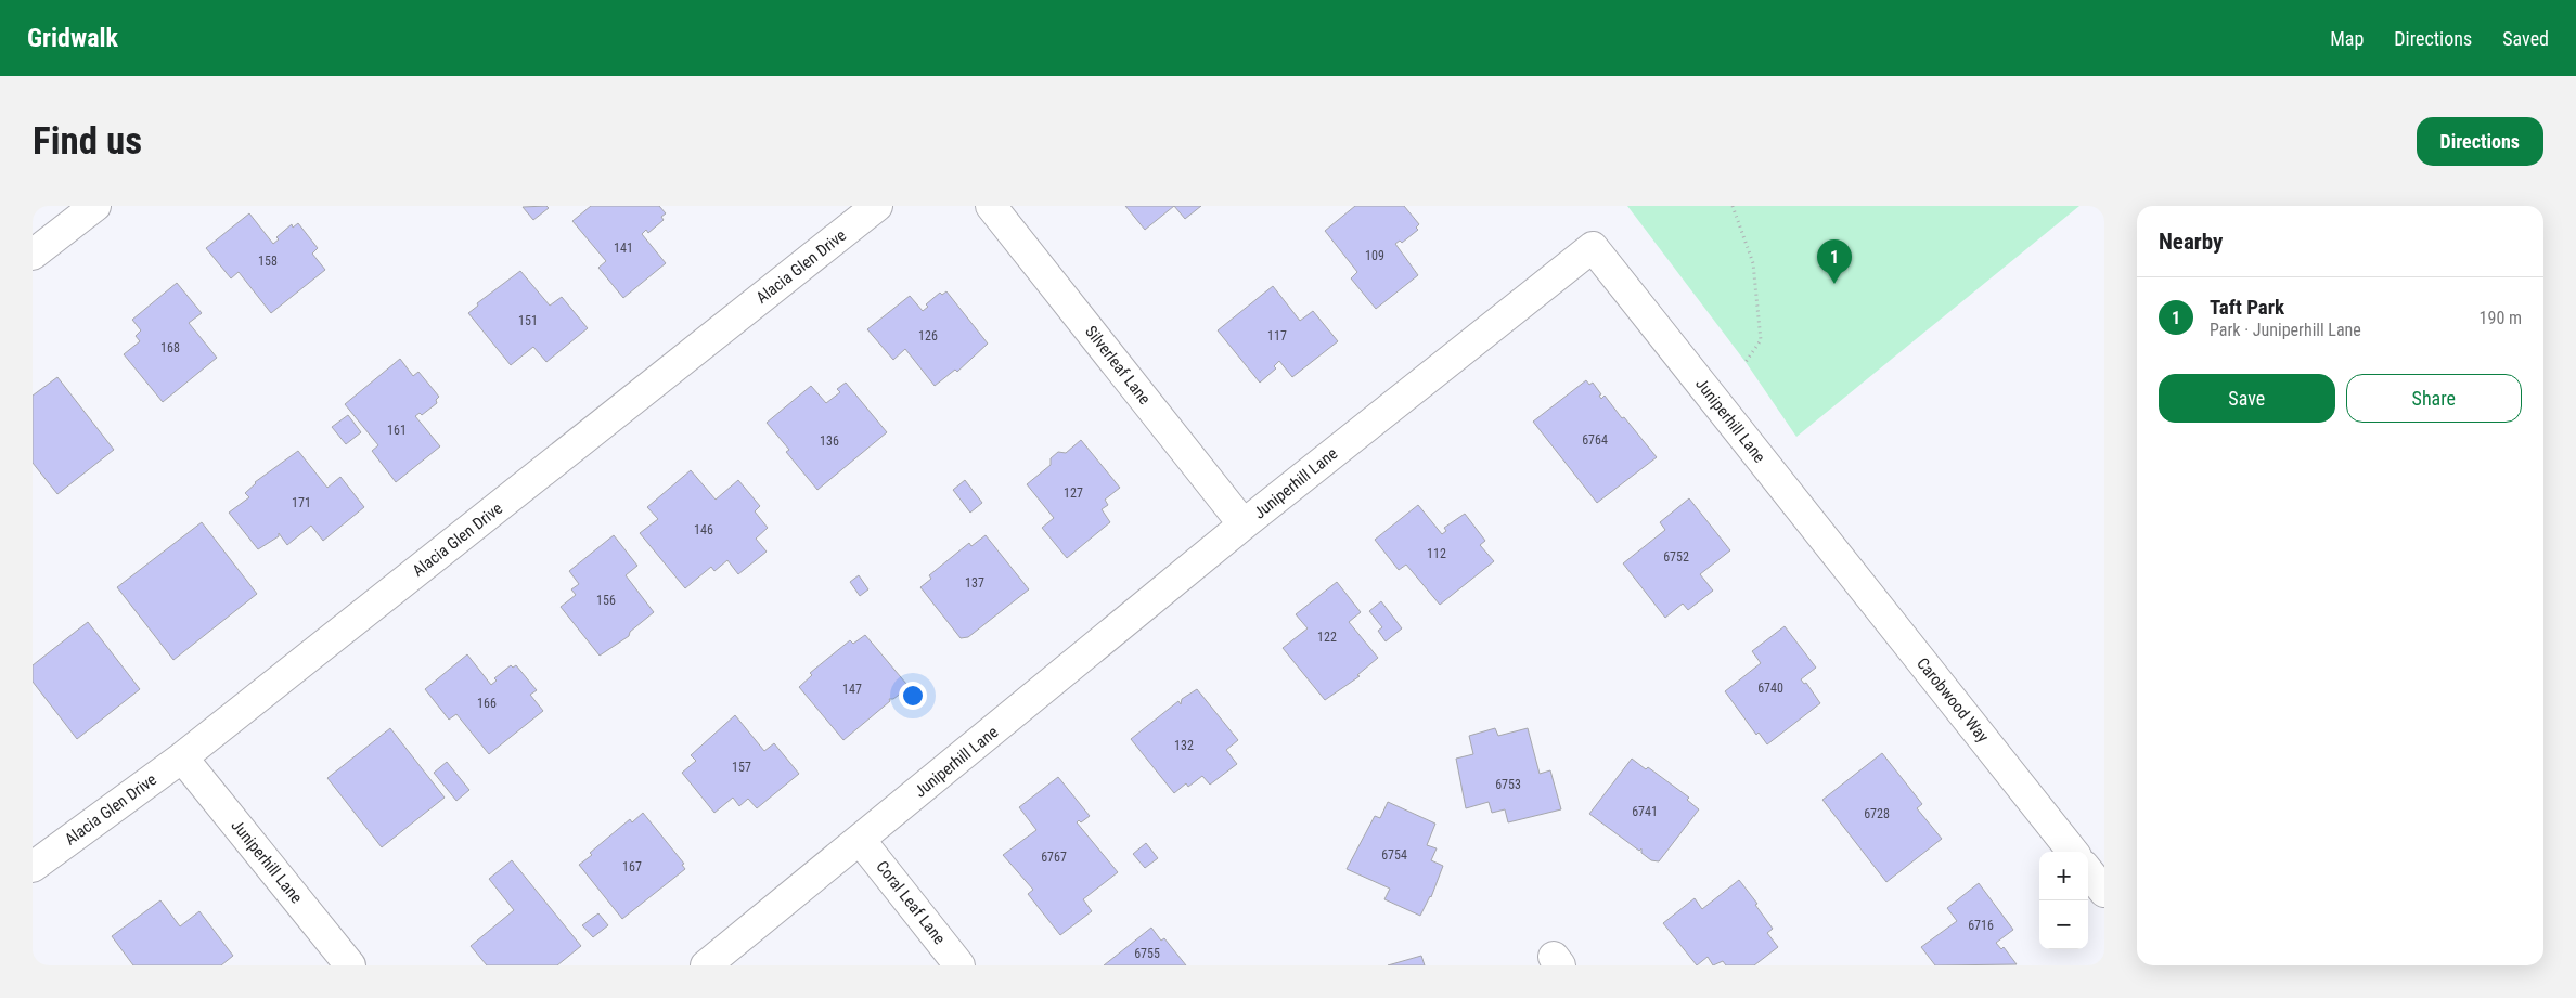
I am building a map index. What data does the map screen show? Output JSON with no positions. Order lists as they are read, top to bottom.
{
  "streets": {
    "street": [
      "Alacia Glen Drive",
      "Silverleaf Lane",
      "Juniperhill Lane",
      "Carobwood Way",
      "Coral Leaf Lane"
    ]
  },
  "crossings": [
    ["Alacia Glen Drive", "Juniperhill Lane"],
    ["Silverleaf Lane", "Juniperhill Lane"],
    ["Juniperhill Lane", "Carobwood Way"],
    ["Juniperhill Lane", "Coral Leaf Lane"]
  ],
  "house_numbers": [
    "141",
    "109",
    "158",
    "151",
    "126",
    "117",
    "168",
    "161",
    "6764",
    "136",
    "127",
    "171",
    "146",
    "112",
    "6752",
    "137",
    "156",
    "122",
    "6740",
    "147",
    "166",
    "132",
    "157",
    "6753",
    "6741",
    "6728",
    "6754",
    "6767",
    "167",
    "6716",
    "6755"
  ],
  "page": {
    "header": "Gridwalk",
    "nav": ["Map", "Directions", "Saved"],
    "buttons": [
      "Directions",
      ["Save", "Share"]
    ],
    "title": "Find us",
    "heading": "Nearby",
    "pins": "1",
    "list": [
      {
        "mark": "1",
        "name": "Taft Park",
        "note": "Park · Juniperhill Lane",
        "value": "190 m"
      }
    ],
    "map_buttons": ["+", "−"]
  }
}
